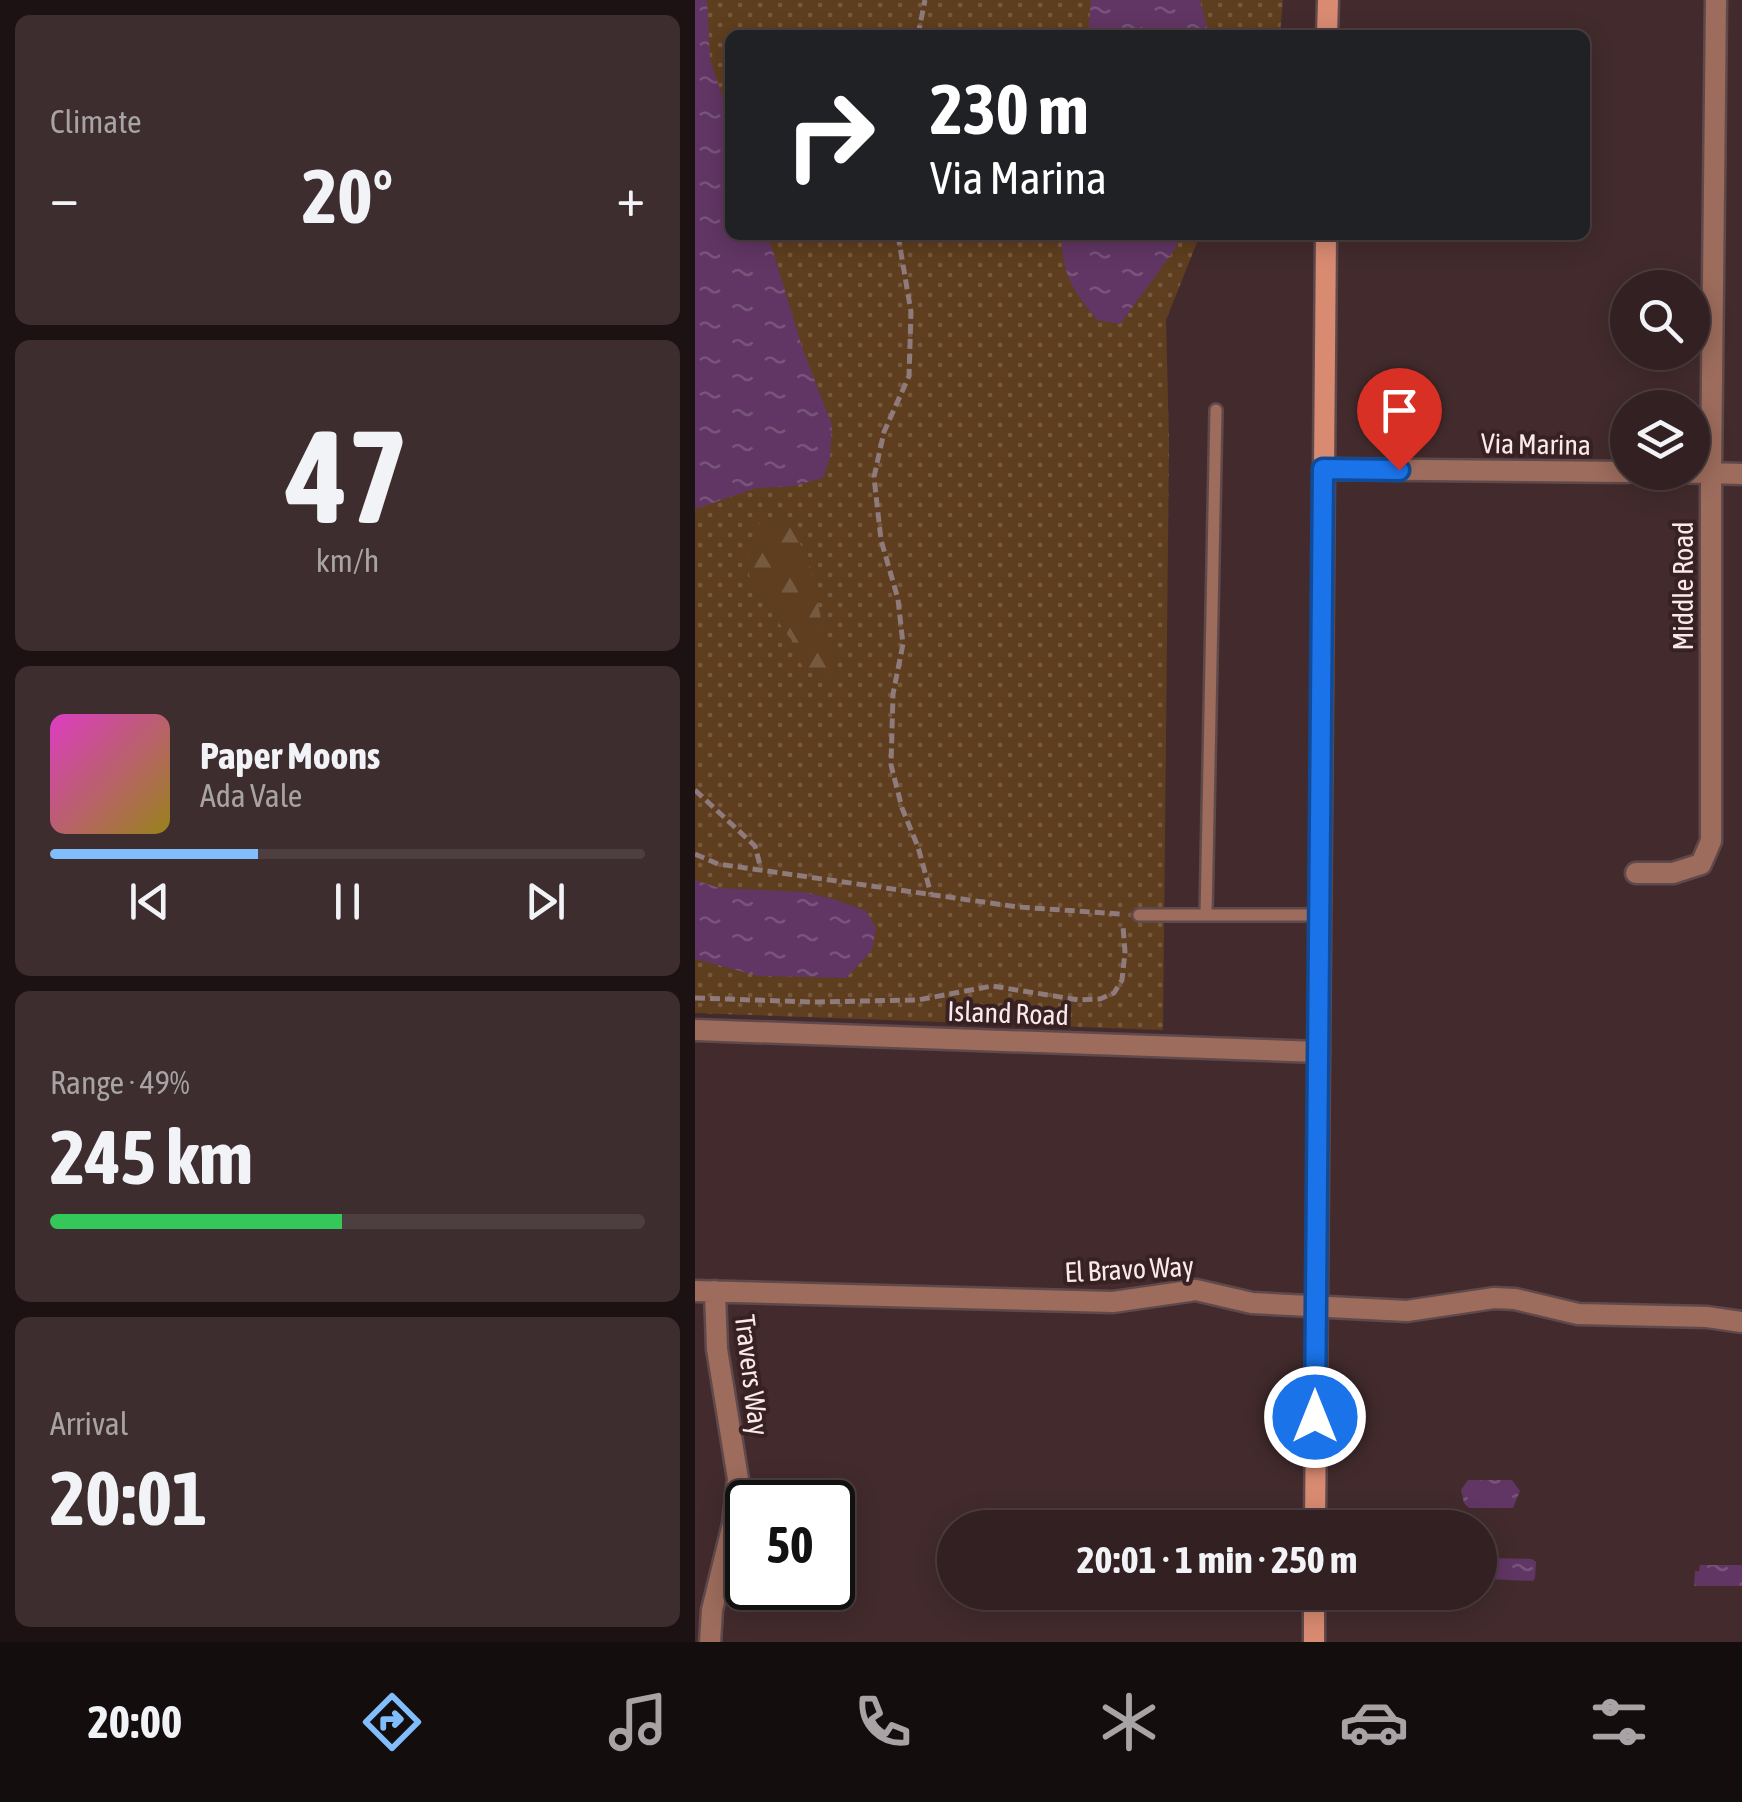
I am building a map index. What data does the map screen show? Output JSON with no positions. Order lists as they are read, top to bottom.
{
  "streets": {
    "street": [
      "Via Marina",
      "Middle Road",
      "Island Road",
      "El Bravo Way",
      "Travers Way"
    ]
  },
  "crossings": [
    ["El Bravo Way", "Travers Way"]
  ],
  "page": {
    "tile": [
      "Climate",
      ["47", "km/h"],
      ["Range · 49%", "245 km"],
      ["Arrival", "20:01"]
    ],
    "turn": ["230 m", "Via Marina"],
    "heat": ["−", "20°", "+"],
    "song": ["Paper Moons", "Ada Vale"],
    "limit": "50",
    "trip": "20:01 · 1 min · 250 m",
    "tabs": "20:00"
  }
}
